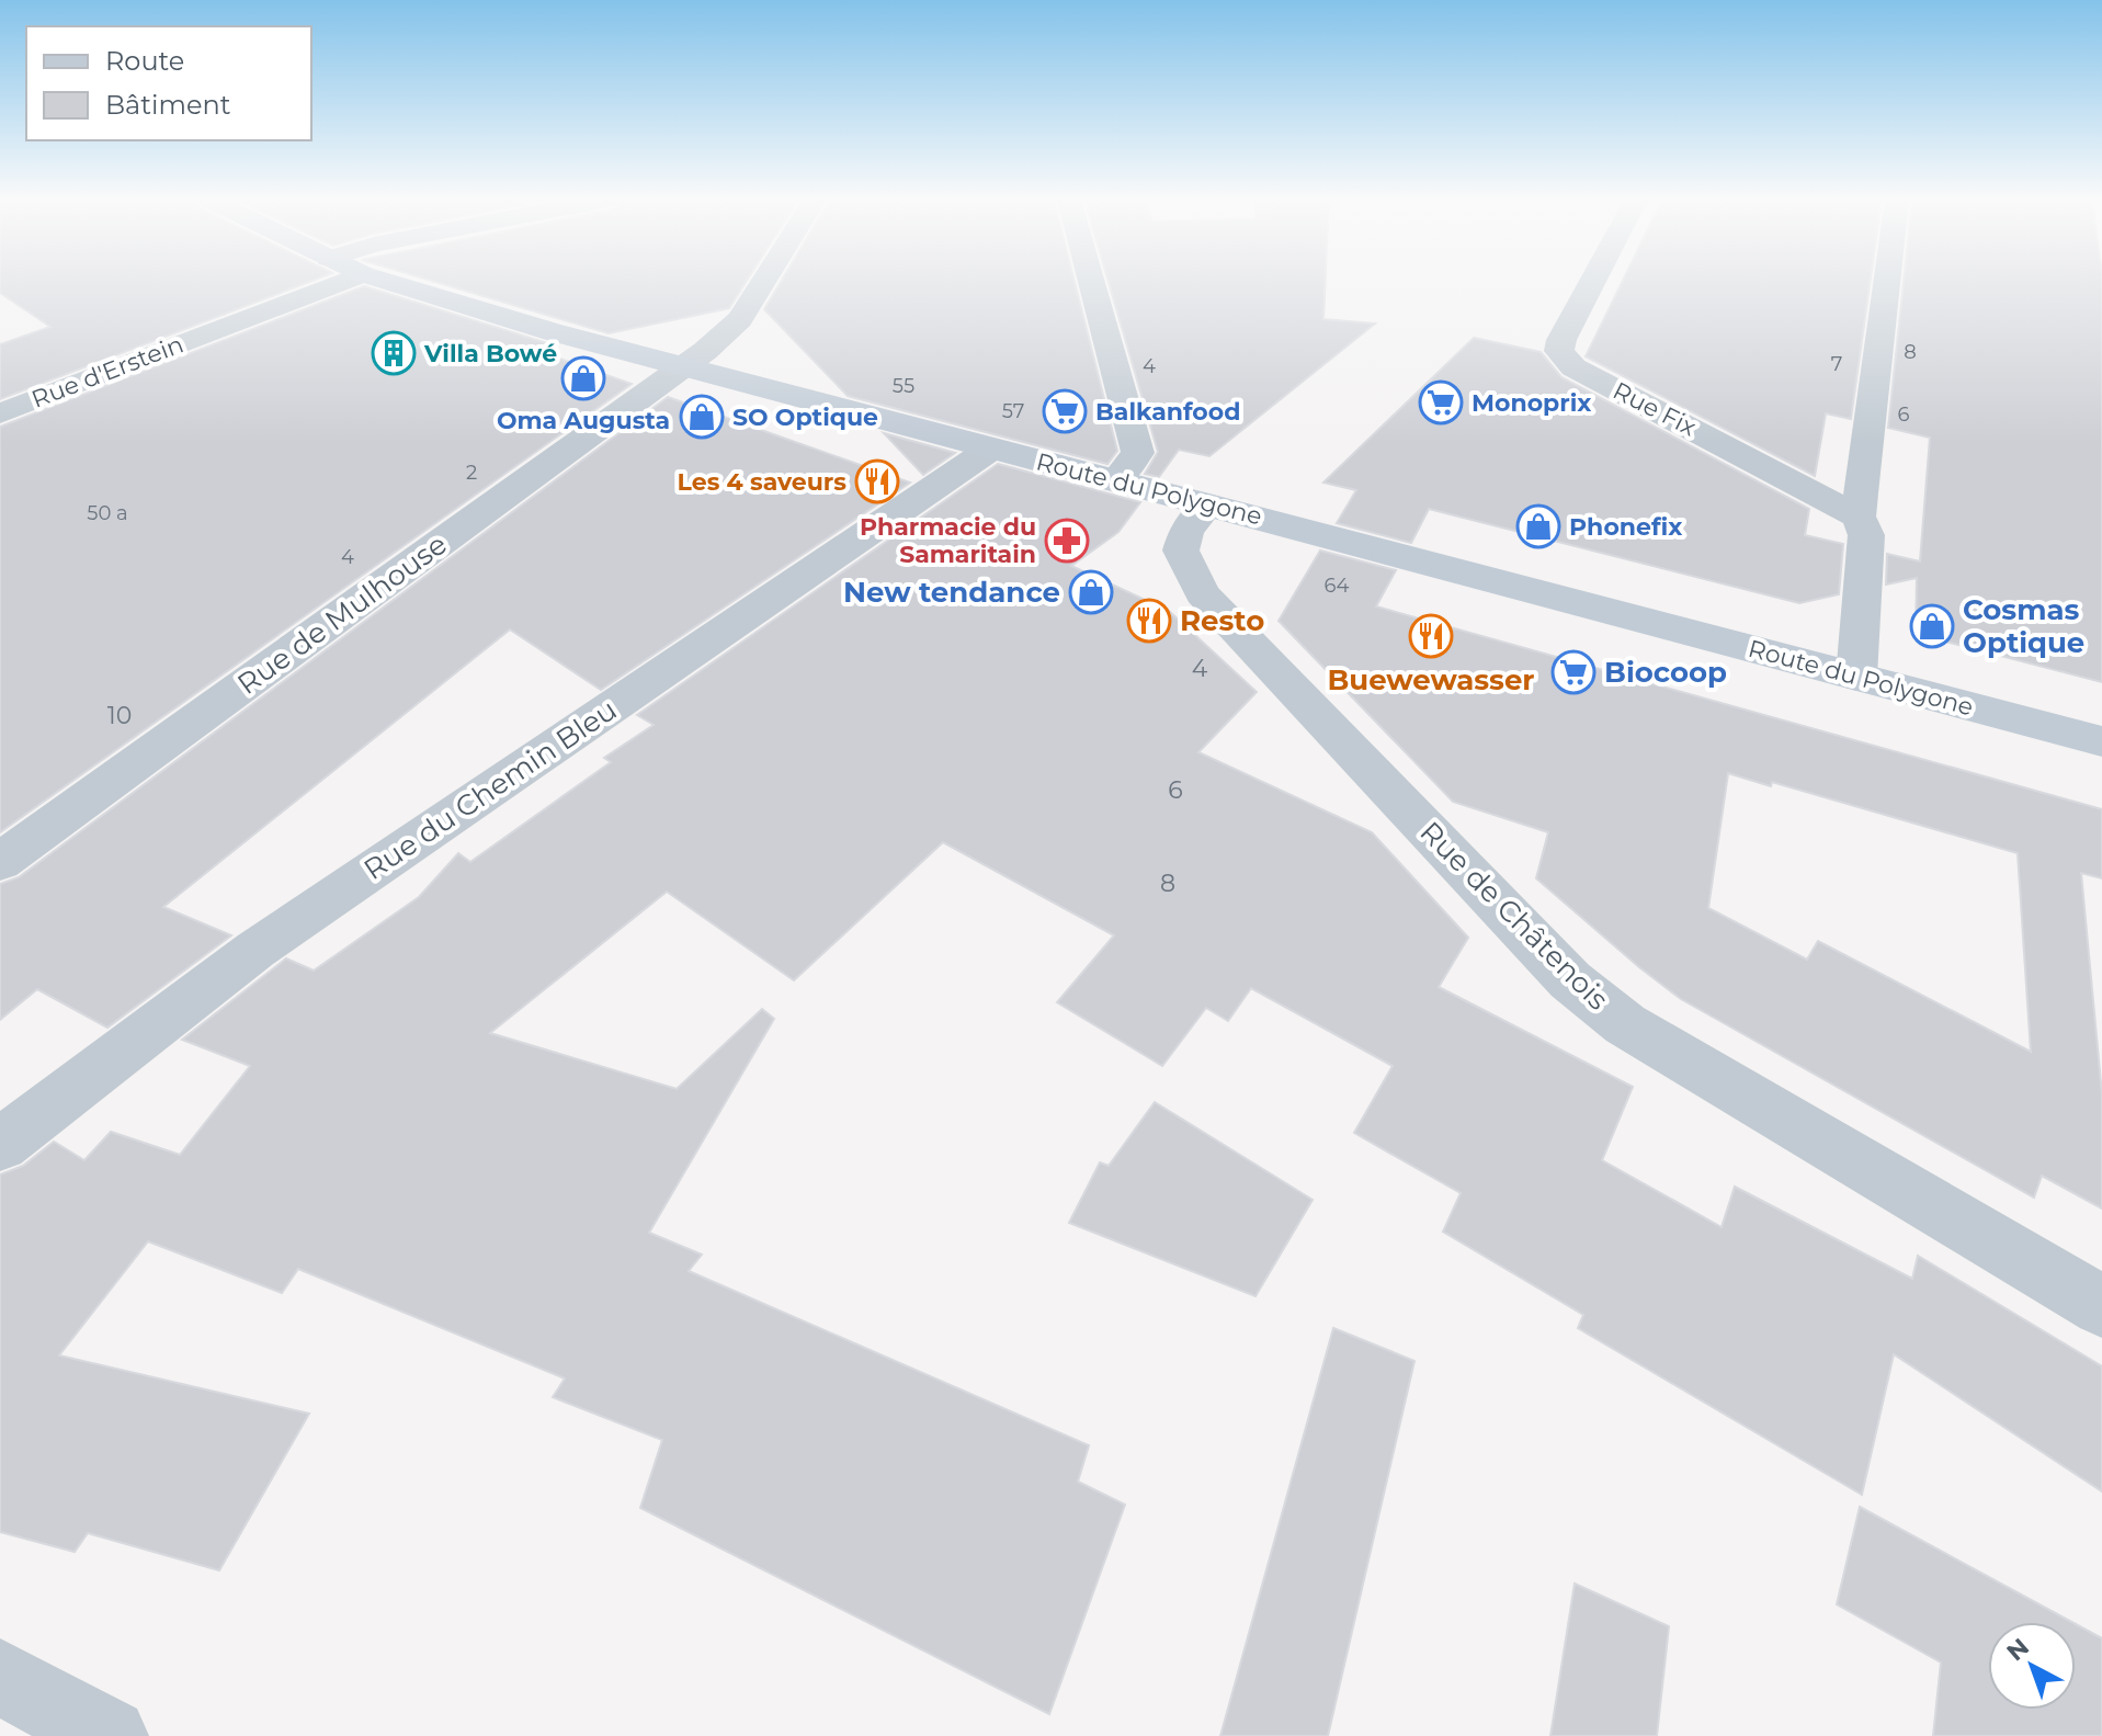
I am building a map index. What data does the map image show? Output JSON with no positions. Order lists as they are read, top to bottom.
{
  "streets": {
    "street": [
      "Rue d'Erstein",
      "Rue Fix",
      "Route du Polygone",
      "Rue de Mulhouse",
      "Rue du Chemin Bleu",
      "Rue de Châtenois"
    ]
  },
  "crossings": [
    ["Route du Polygone", "Rue de Mulhouse"],
    ["Route du Polygone", "Rue du Chemin Bleu"],
    ["Route du Polygone", "Rue de Châtenois"]
  ],
  "places": {
    "building": ["Villa Bowé"],
    "shop": [
      "Oma Augusta",
      "SO Optique",
      "Phonefix",
      "New tendance",
      "Cosmas Optique"
    ],
    "supermarket": ["Monoprix", "Balkanfood", "Biocoop"],
    "restaurant": ["Les 4 saveurs", "Resto", "Buewewasser"],
    "pharmacy": ["Pharmacie du Samaritain"]
  },
  "house_numbers": [
    "8",
    "7",
    "4",
    "55",
    "57",
    "6",
    "2",
    "50 a",
    "4",
    "64",
    "4",
    "10",
    "6",
    "8"
  ],
  "legend": ["Route", "Bâtiment"],
  "north": "top left"
}
